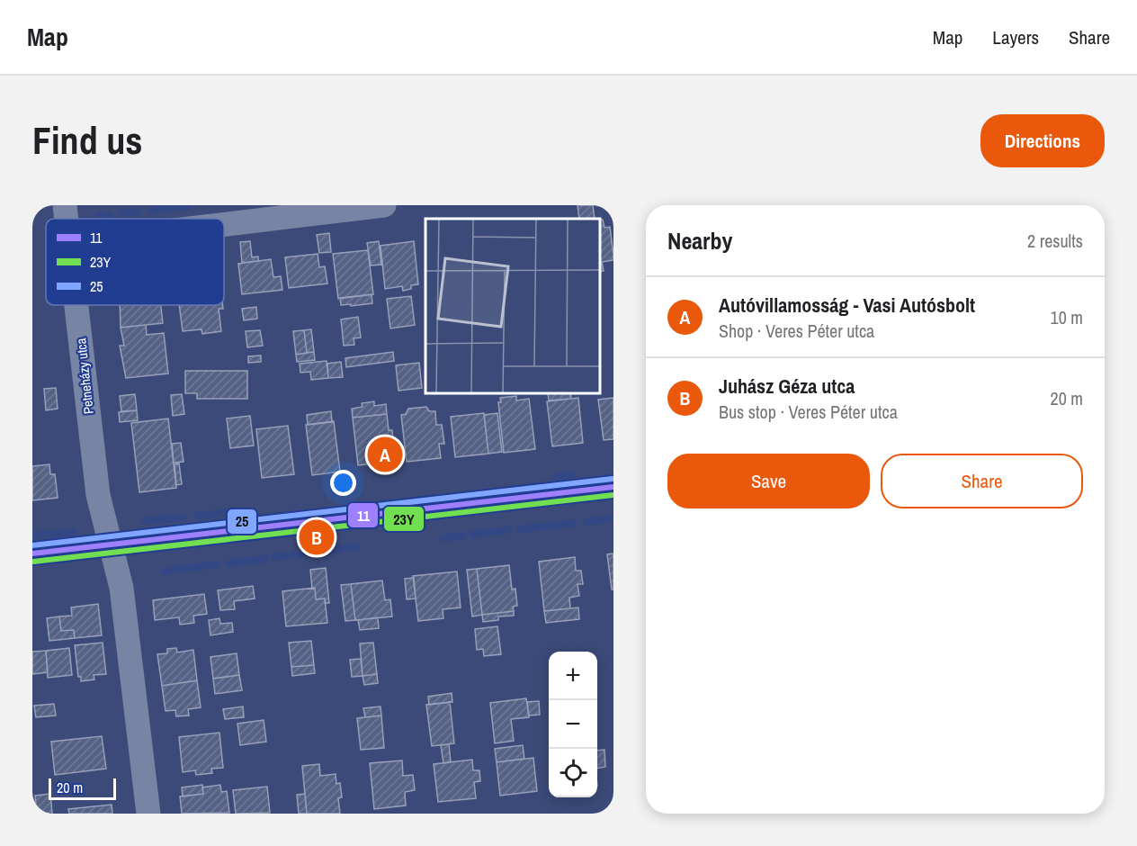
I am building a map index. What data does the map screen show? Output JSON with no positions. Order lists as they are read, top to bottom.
{
  "streets": {
    "street": ["Petneházy utca"]
  },
  "lines": ["transit line 25", "transit line 11", "transit line 23Y"],
  "legend": ["11", "23Y", "25"],
  "scale_bar": "20 m",
  "page": {
    "header": "Map",
    "nav": ["Map", "Layers", "Share"],
    "buttons": [
      "Directions",
      ["Save", "Share"]
    ],
    "title": "Find us",
    "heading": ["Nearby", "2 results"],
    "list": [
      {
        "mark": "A",
        "name": "Autóvillamosság - Vasi Autósbolt",
        "note": "Shop · Veres Péter utca",
        "value": "10 m"
      },
      {
        "mark": "B",
        "name": "Juhász Géza utca",
        "note": "Bus stop · Veres Péter utca",
        "value": "20 m"
      }
    ],
    "pins": ["A", "B"],
    "map_buttons": ["+", "−"],
    "scale": "20 m"
  }
}
